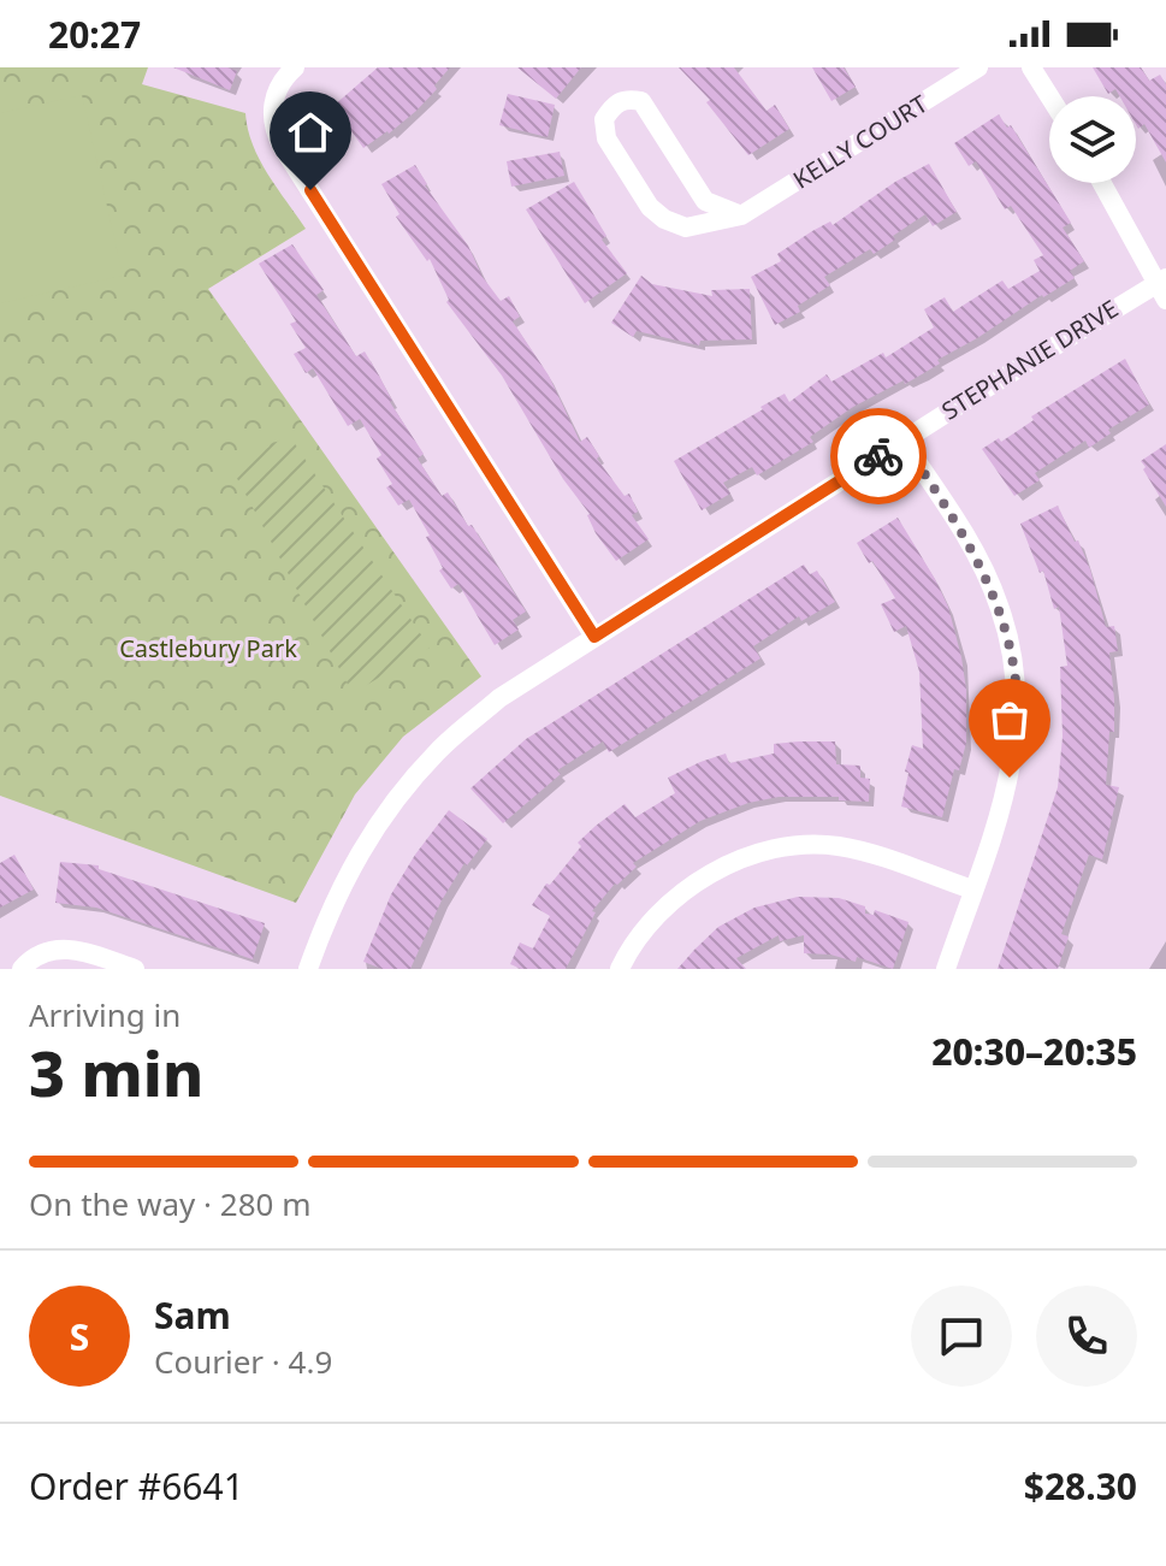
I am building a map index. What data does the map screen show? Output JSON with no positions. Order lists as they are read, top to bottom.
{
  "streets": {
    "street": ["KELLY COURT", "STEPHANIE DRIVE"]
  },
  "parks": ["Castlebury Park"],
  "page": {
    "status": "20:27",
    "heading": ["3 min", "Arriving in", "20:30–20:35"],
    "panel": [
      "Sam",
      "Courier · 4.9",
      "Order #6641",
      "$28.30"
    ],
    "bar": "On the way · 280 m",
    "round": "S"
  }
}
